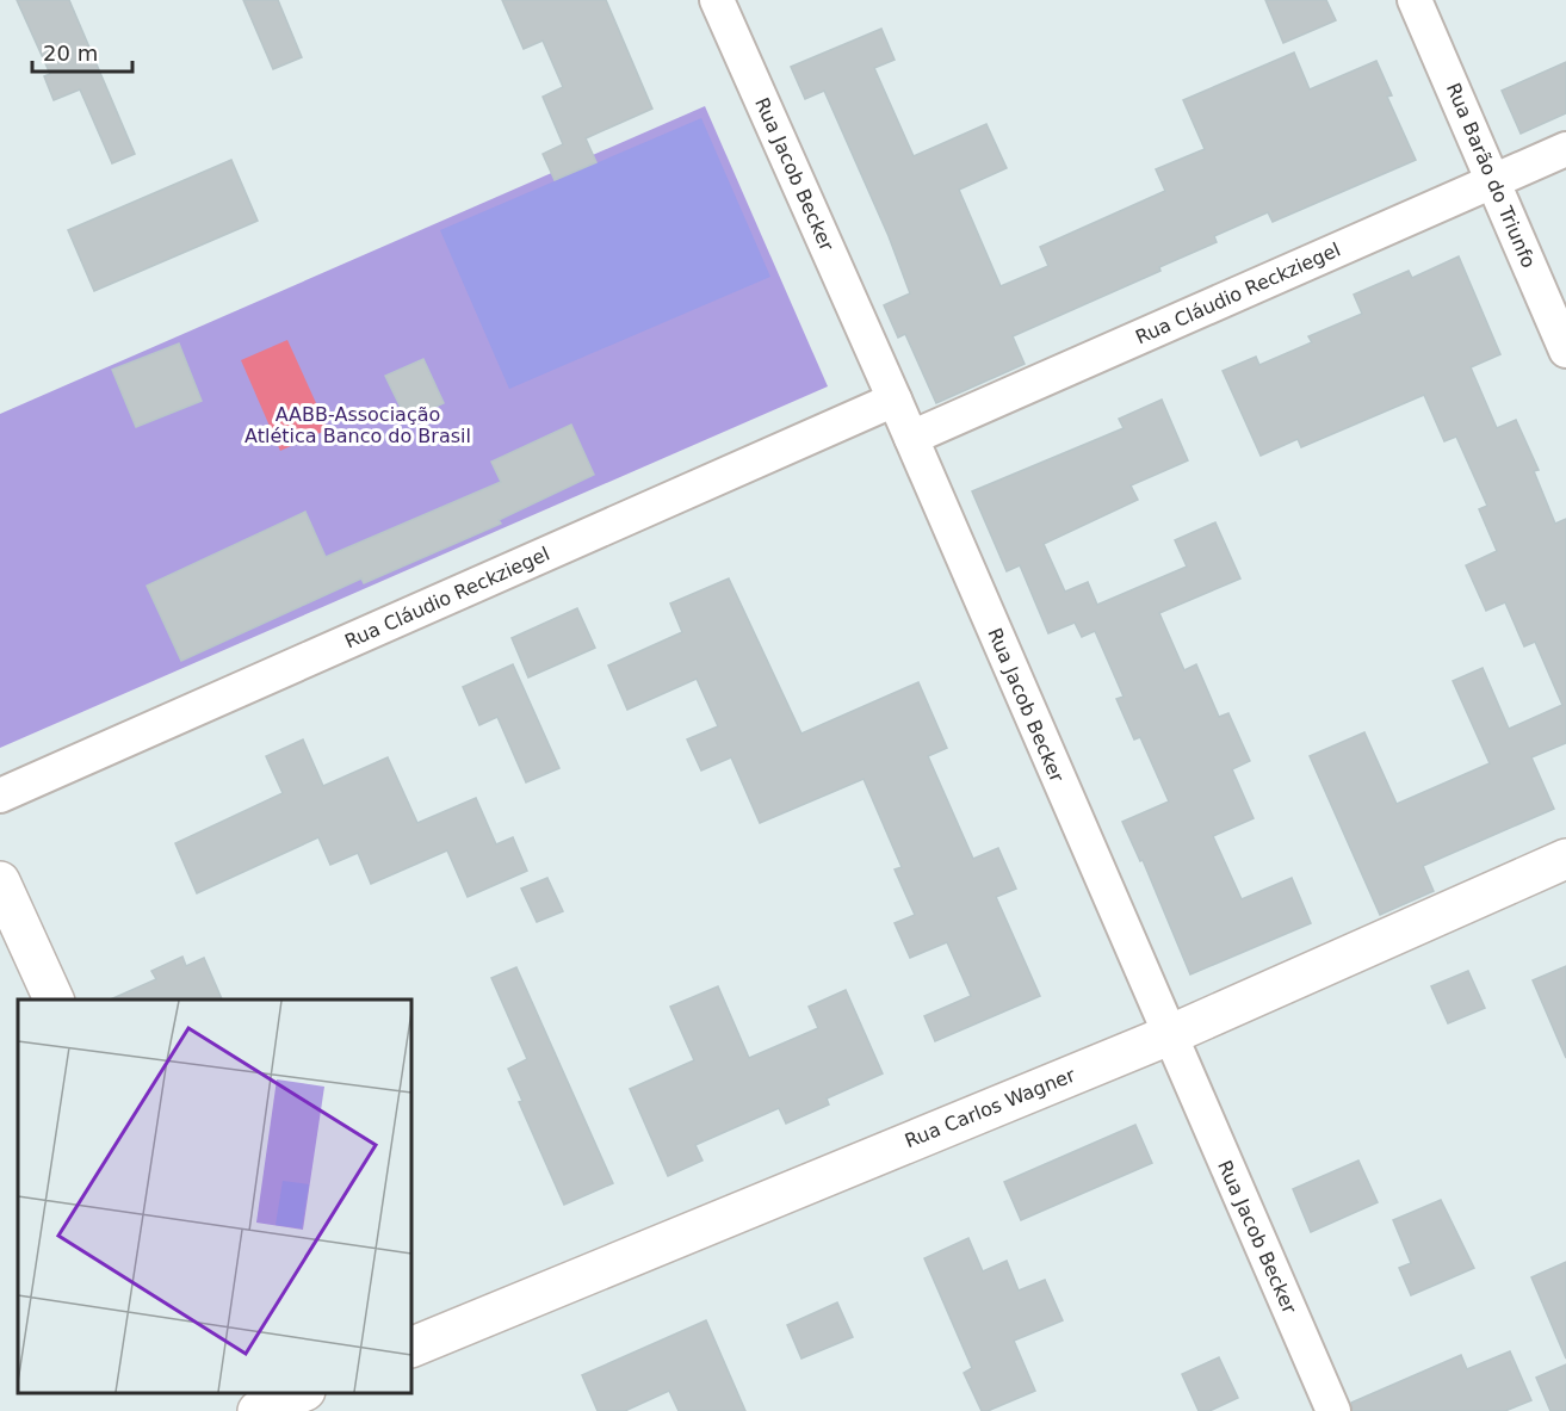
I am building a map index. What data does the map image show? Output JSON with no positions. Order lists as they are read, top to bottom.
{
  "streets": {
    "main road": ["Rua Carlos Wagner"],
    "street": ["Rua Jacob Becker", "Rua Barão do Triunfo", "Rua Cláudio Reckziegel"]
  },
  "crossings": [
    ["Rua Jacob Becker", "Rua Cláudio Reckziegel"],
    ["Rua Jacob Becker", "Rua Carlos Wagner"],
    ["Rua Barão do Triunfo", "Rua Cláudio Reckziegel"]
  ],
  "parks": ["AABB-Associação Atlética Banco do Brasil"],
  "scale_bar": "20 m"
}
